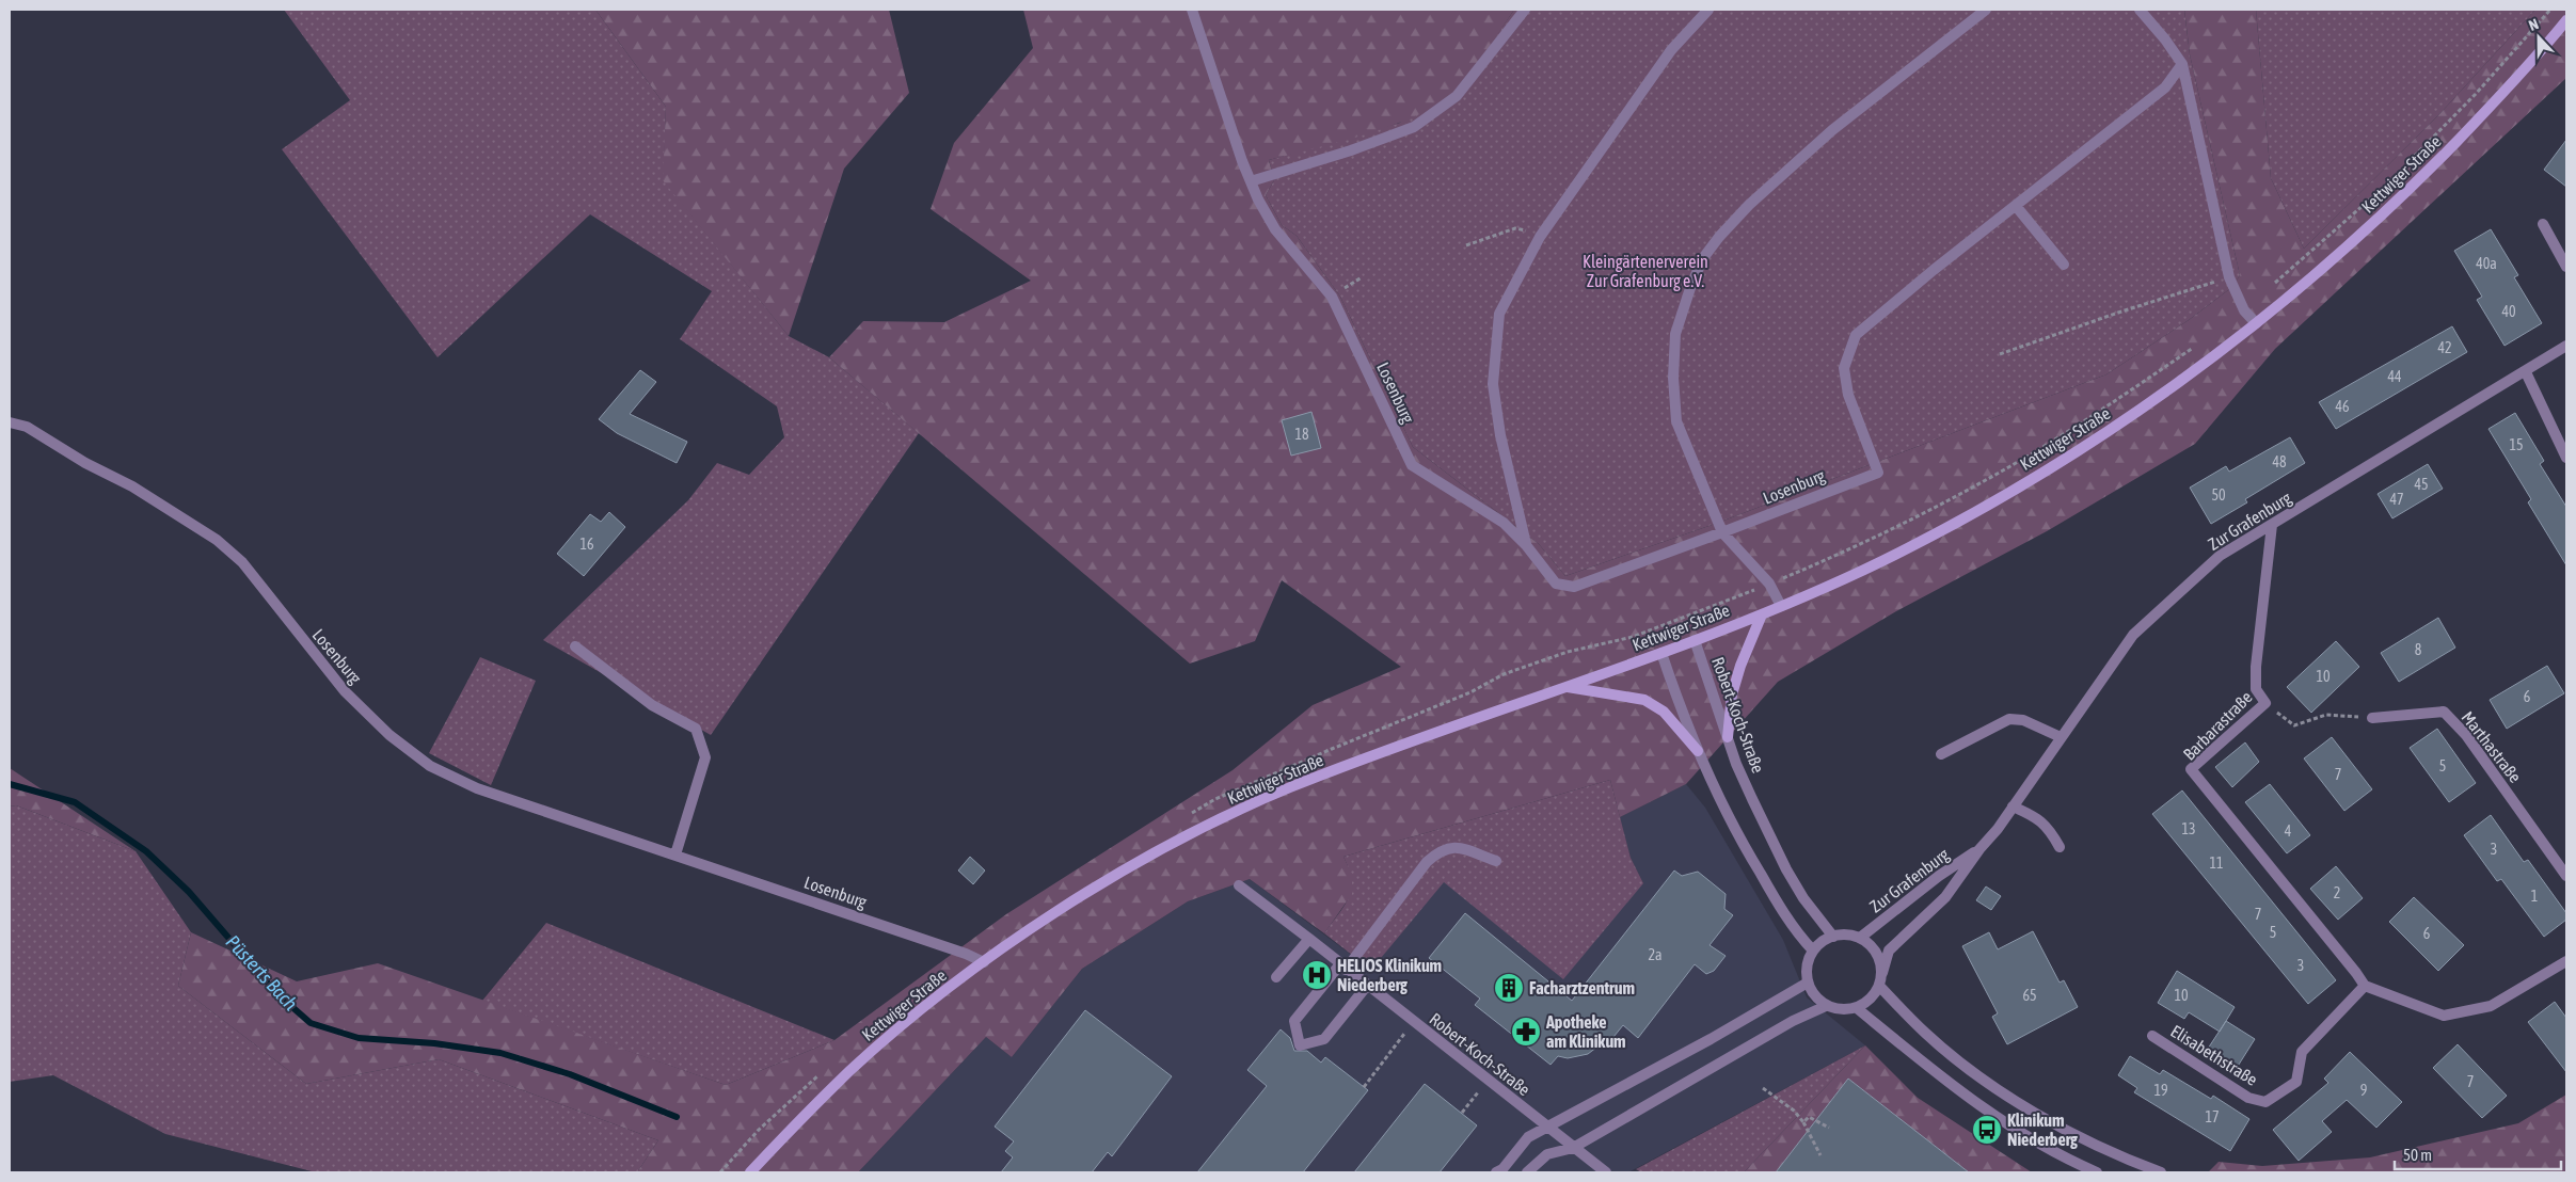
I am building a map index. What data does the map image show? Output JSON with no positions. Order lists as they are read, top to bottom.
{
  "streets": {
    "main road": ["Kettwiger Straße"],
    "street": [
      "Losenburg",
      "Zur Grafenburg",
      "Robert-Koch-Straße",
      "Barbarastraße",
      "Marthastraße",
      "Elisabethstraße"
    ]
  },
  "crossings": [
    ["Kettwiger Straße", "Losenburg"],
    ["Kettwiger Straße", "Robert-Koch-Straße"],
    ["Zur Grafenburg", "Robert-Koch-Straße"],
    ["Zur Grafenburg", "Barbarastraße"],
    ["Barbarastraße", "Elisabethstraße"]
  ],
  "water": ["Püsterts Bach"],
  "parks": ["Kleingärtenerverein Zur Grafenburg e.V."],
  "places": {
    "hospital": ["HELIOS Klinikum Niederberg"],
    "building": ["Facharztzentrum"],
    "pharmacy": ["Apotheke am Klinikum"],
    "bus stop": ["Klinikum Niederberg"]
  },
  "house_numbers": [
    "40a",
    "40",
    "42",
    "44",
    "46",
    "18",
    "15",
    "48",
    "45",
    "50",
    "47",
    "16",
    "8",
    "10",
    "6",
    "5",
    "7",
    "13",
    "4",
    "3",
    "11",
    "2",
    "1",
    "7",
    "5",
    "6",
    "2a",
    "3",
    "65",
    "10",
    "7",
    "19",
    "9",
    "17"
  ],
  "scale_bar": "50 m",
  "north": "top"
}
